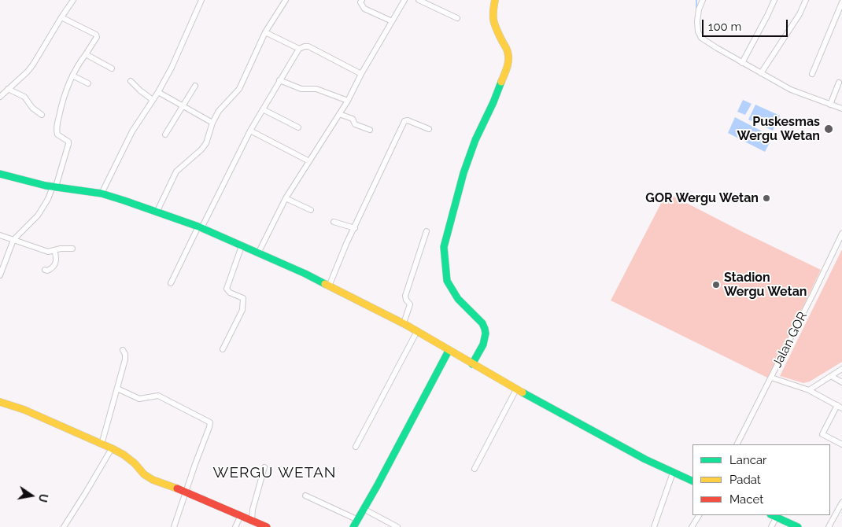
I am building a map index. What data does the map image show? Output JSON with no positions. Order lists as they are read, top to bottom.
{
  "streets": {
    "street": ["Jalan GOR"]
  },
  "districts": ["WERGU WETAN"],
  "places": ["Puskesmas Wergu Wetan", "GOR Wergu Wetan", "Stadion Wergu Wetan"],
  "legend": ["Lancar", "Padat", "Macet"],
  "scale_bar": "100 m",
  "north": "right"
}
